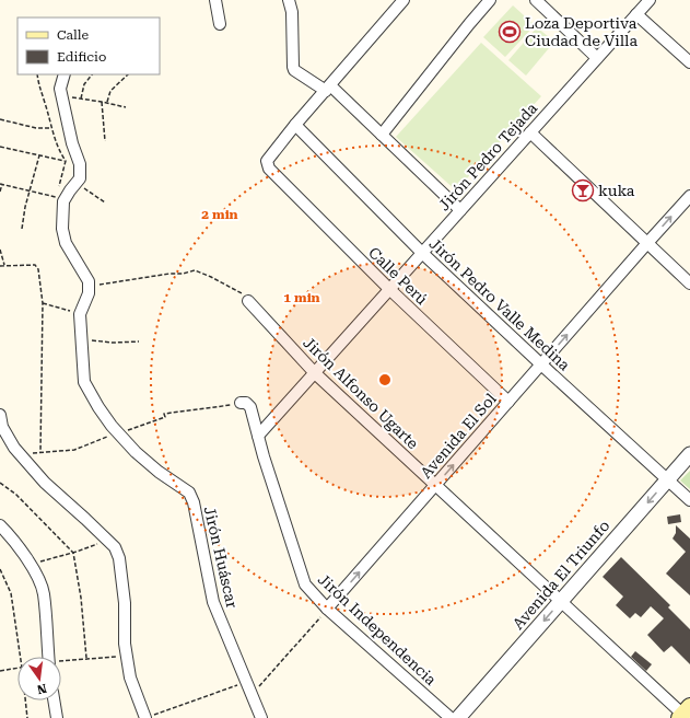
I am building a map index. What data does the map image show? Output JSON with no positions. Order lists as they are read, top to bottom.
{
  "streets": {
    "street": [
      "Jirón Pedro Tejada",
      "Calle Perú",
      "Jirón Pedro Valle Medina",
      "Jirón Alfonso Ugarte",
      "Avenida El Sol",
      "Jirón Huáscar",
      "Avenida El Triunfo",
      "Jirón Independencia"
    ]
  },
  "crossings": [
    ["Jirón Pedro Tejada", "Calle Perú"],
    ["Jirón Pedro Tejada", "Jirón Pedro Valle Medina"],
    ["Jirón Pedro Tejada", "Jirón Alfonso Ugarte"],
    ["Calle Perú", "Jirón Pedro Valle Medina"],
    ["Calle Perú", "Avenida El Sol"],
    ["Jirón Pedro Valle Medina", "Avenida El Sol"],
    ["Jirón Pedro Valle Medina", "Avenida El Triunfo"],
    ["Jirón Alfonso Ugarte", "Avenida El Sol"],
    ["Jirón Alfonso Ugarte", "Avenida El Triunfo"],
    ["Avenida El Sol", "Jirón Independencia"]
  ],
  "one_way": ["Avenida El Sol", "Avenida El Triunfo"],
  "places": {
    "sports": ["Loza Deportiva Ciudad de Villa"],
    "bar": ["kuka"]
  },
  "legend": ["Calle", "Edificio"],
  "north": "bottom",
  "rings": ["2 min", "1 min"]
}
